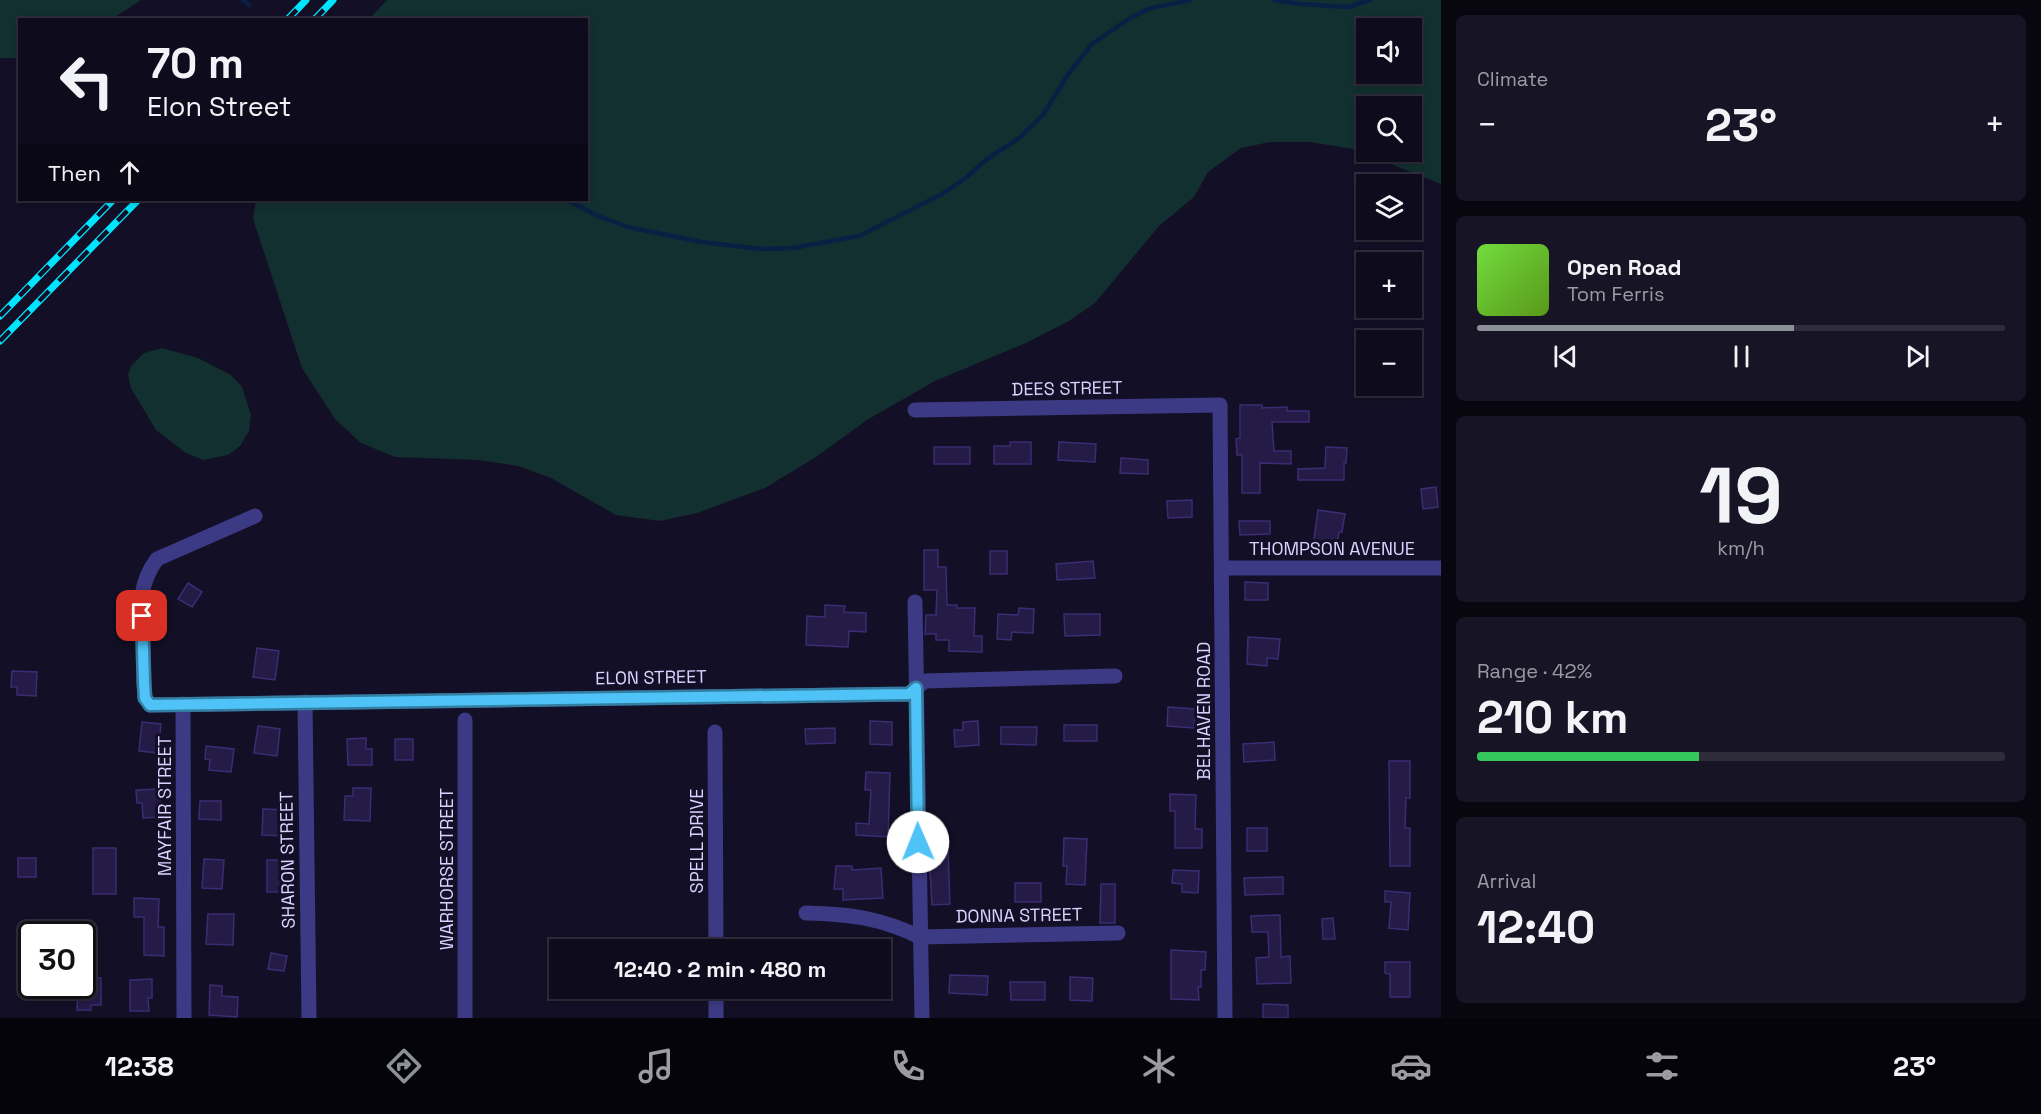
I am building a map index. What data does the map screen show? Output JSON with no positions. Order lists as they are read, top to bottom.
{
  "streets": {
    "street": [
      "DEES STREET",
      "THOMPSON AVENUE",
      "ELON STREET",
      "BELHAVEN ROAD",
      "MAYFAIR STREET",
      "SPELL DRIVE",
      "SHARON STREET",
      "WARHORSE STREET",
      "DONNA STREET"
    ]
  },
  "crossings": [
    ["DEES STREET", "BELHAVEN ROAD"],
    ["THOMPSON AVENUE", "BELHAVEN ROAD"],
    ["ELON STREET", "MAYFAIR STREET"],
    ["ELON STREET", "SHARON STREET"]
  ],
  "page": {
    "tile": [
      "Climate",
      ["19", "km/h"],
      ["Range · 42%", "210 km"],
      ["Arrival", "12:40"]
    ],
    "map_buttons": ["+", "−"],
    "turn": ["70 m", "Elon Street"],
    "heat": ["−", "23°", "+"],
    "then": "Then",
    "song": ["Open Road", "Tom Ferris"],
    "limit": "30",
    "trip": "12:40 · 2 min · 480 m",
    "tabs": ["12:38", "23°"]
  }
}
